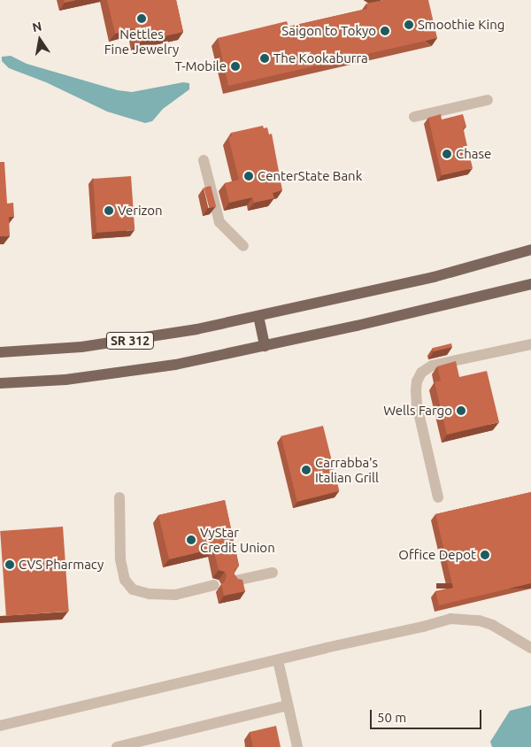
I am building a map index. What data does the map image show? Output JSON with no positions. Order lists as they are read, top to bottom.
{
  "streets": {
    "main road": ["SR 312"]
  },
  "places": [
    "Nettles Fine Jewelry",
    "Smoothie King",
    "Saigon to Tokyo",
    "The Kookaburra",
    "T-Mobile",
    "Chase",
    "CenterState Bank",
    "Verizon",
    "Wells Fargo",
    "Carrabba's Italian Grill",
    "VyStar Credit Union",
    "Office Depot",
    "CVS Pharmacy"
  ],
  "scale_bar": "50 m",
  "north": "top"
}
